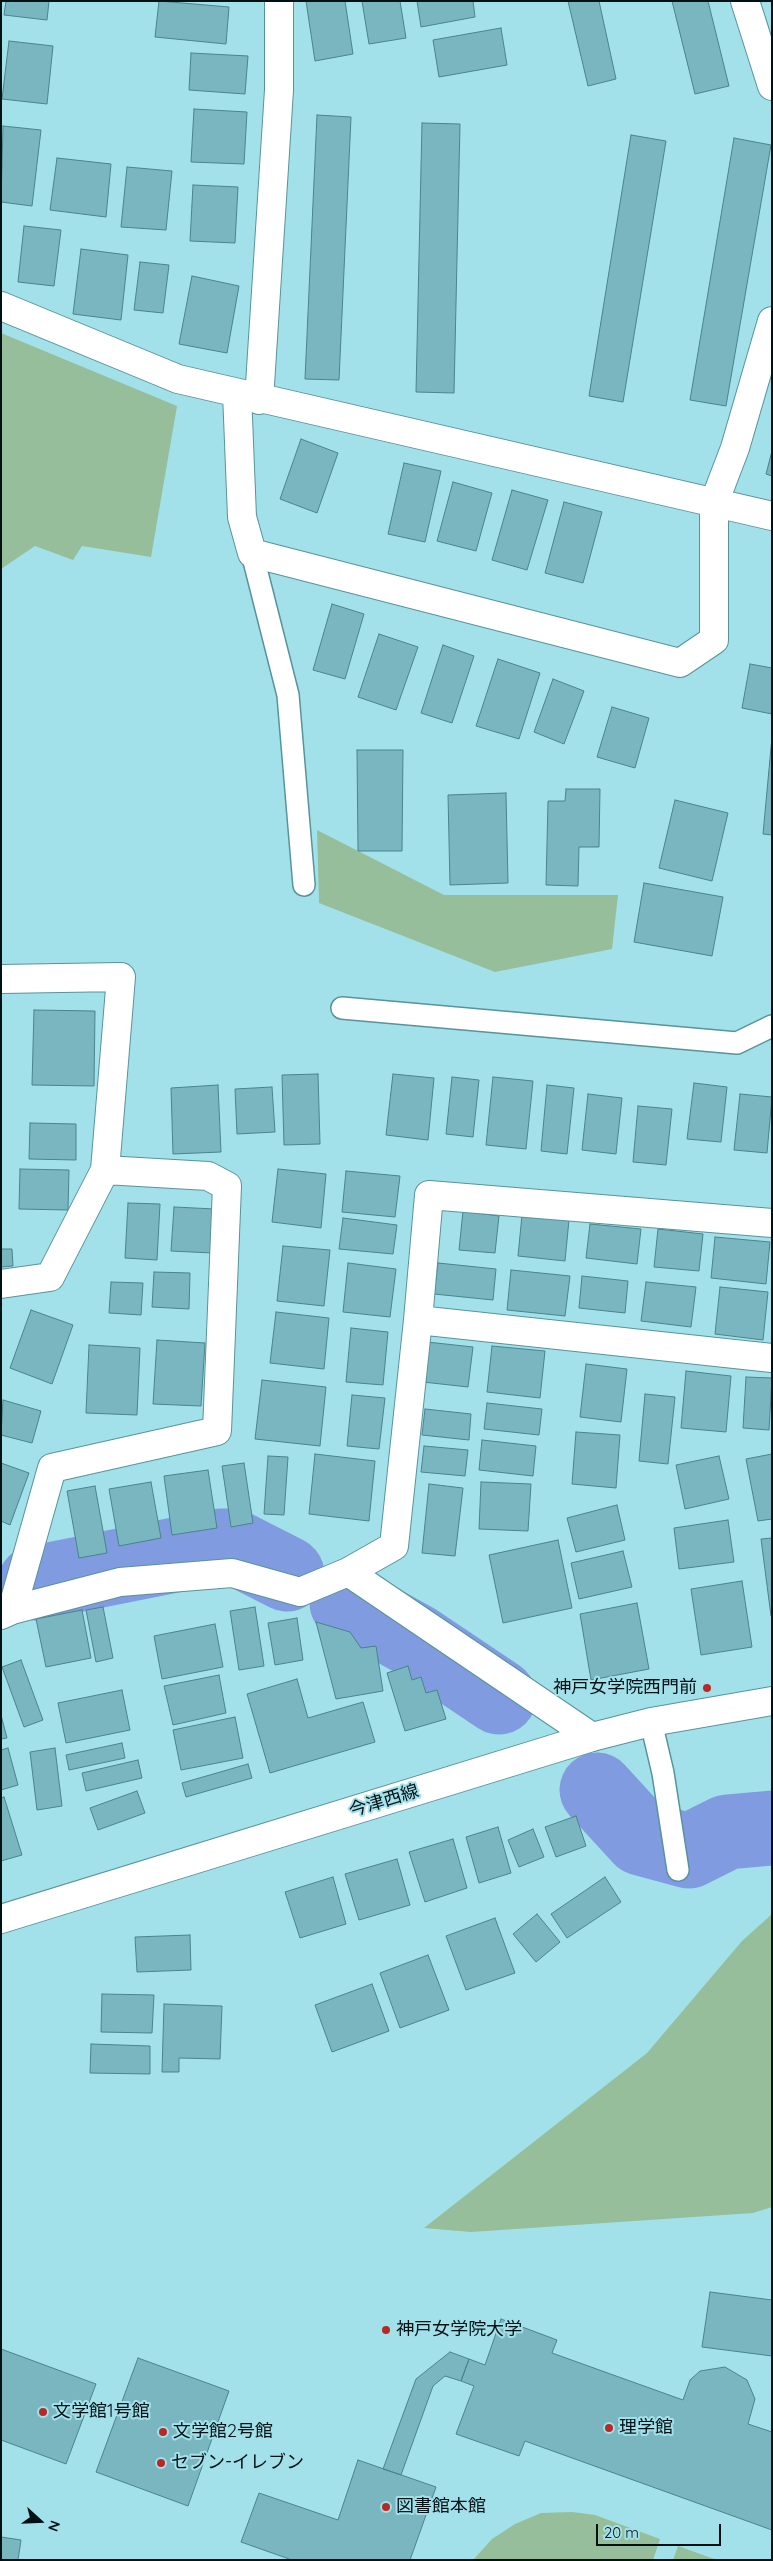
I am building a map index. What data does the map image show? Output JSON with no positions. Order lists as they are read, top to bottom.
{
  "streets": {
    "street": ["今津西線"]
  },
  "places": [
    "神戸女学院西門前",
    "神戸女学院大学",
    "文学館1号館",
    "理学館",
    "文学館2号館",
    "セブン-イレブン",
    "図書館本館"
  ],
  "scale_bar": "20 m",
  "north": "right"
}
